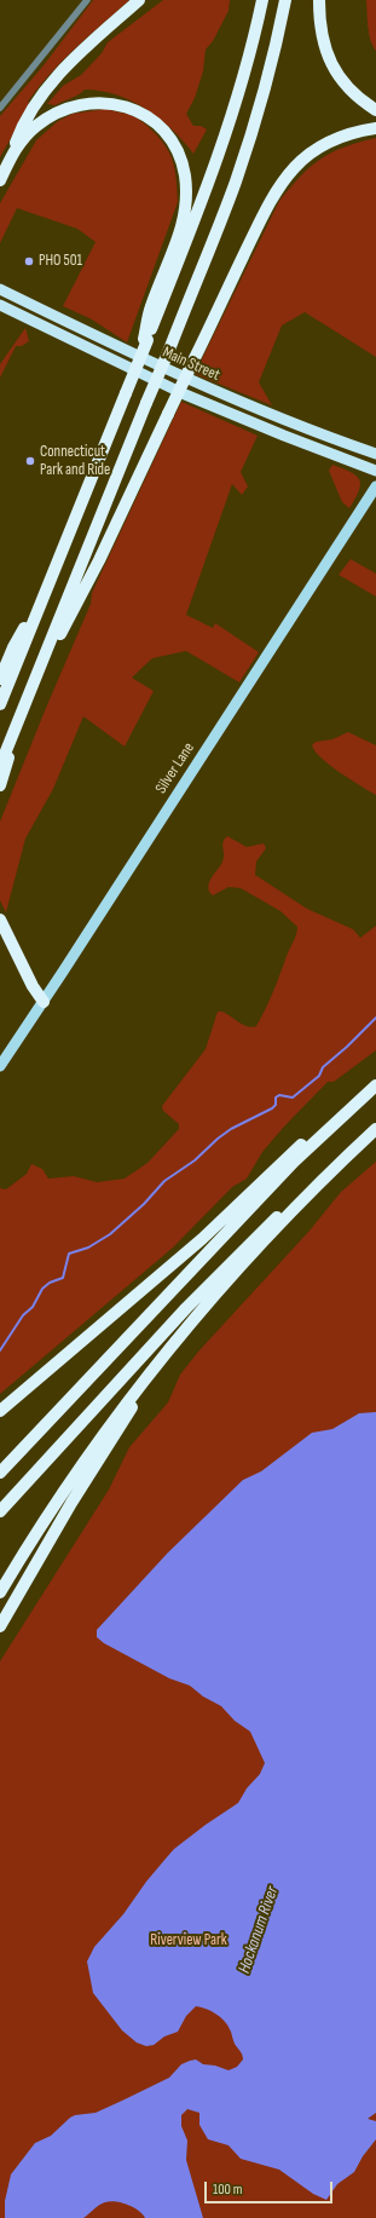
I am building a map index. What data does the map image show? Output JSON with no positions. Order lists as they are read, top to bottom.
{
  "streets": {
    "highway": ["Main Street"],
    "main road": ["Silver Lane"]
  },
  "water": ["Hockanum River"],
  "parks": ["Riverview Park"],
  "places": ["PHO 501", "Connecticut Park and Ride"],
  "scale_bar": "100 m"
}
